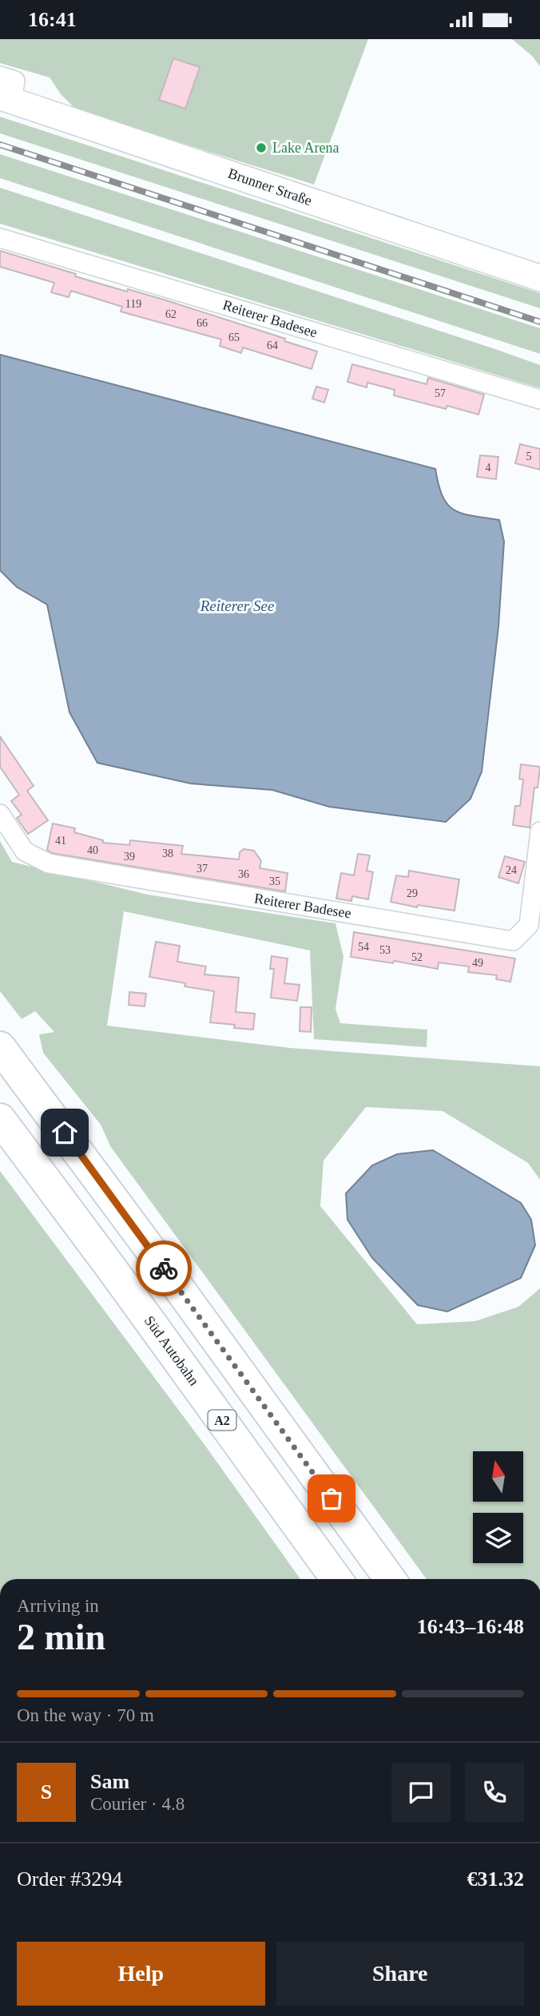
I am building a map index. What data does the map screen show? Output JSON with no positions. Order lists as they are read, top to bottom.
{
  "streets": {
    "highway": ["Süd Autobahn", "A2"],
    "main road": ["Brunner Straße"],
    "street": ["Reiterer Badesee"]
  },
  "water": ["Reiterer See"],
  "places": ["Lake Arena"],
  "house_numbers": [
    "119",
    "62",
    "66",
    "65",
    "64",
    "57",
    "5",
    "4",
    "41",
    "40",
    "38",
    "39",
    "37",
    "24",
    "36",
    "35",
    "29",
    "54",
    "53",
    "52",
    "49"
  ],
  "north": "top",
  "page": {
    "status": "16:41",
    "heading": ["2 min", "Arriving in", "16:43–16:48"],
    "panel": [
      "Sam",
      "Courier · 4.8",
      "Order #3294",
      "€31.32"
    ],
    "bar": "On the way · 70 m",
    "round": "S",
    "buttons": ["Help", "Share"]
  }
}
